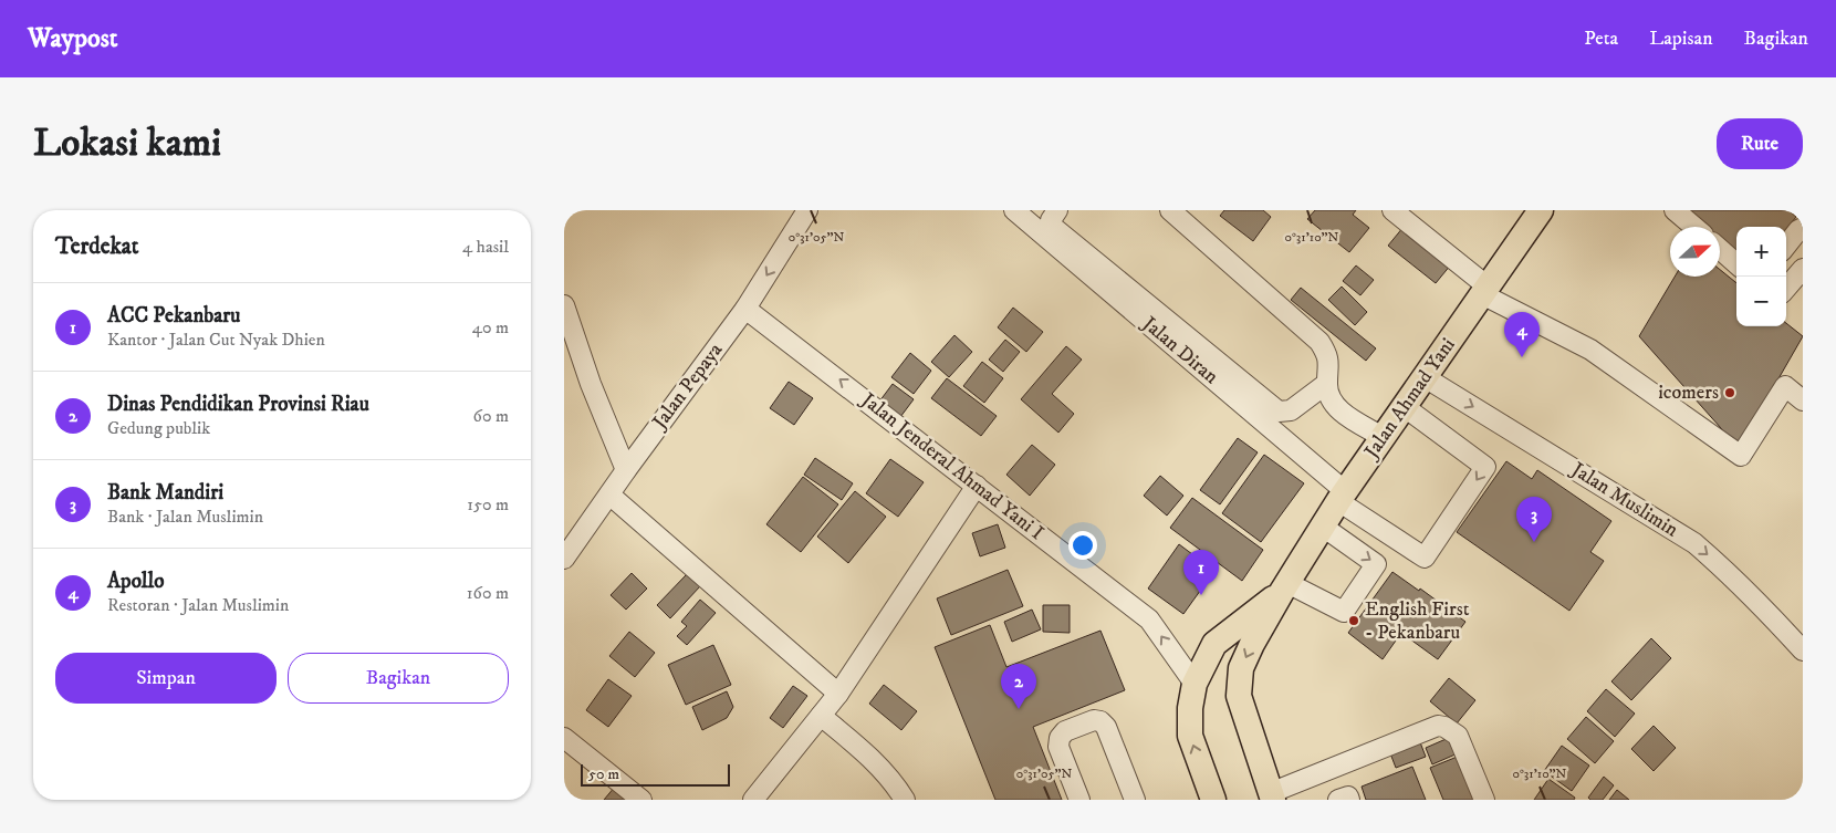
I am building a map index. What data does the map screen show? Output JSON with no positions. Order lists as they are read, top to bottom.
{
  "streets": {
    "main road": ["Jalan Ahmad Yani"],
    "street": [
      "Jalan Diran",
      "Jalan Pepaya",
      "Jalan Jenderal Ahmad Yani I",
      "Jalan Muslimin"
    ]
  },
  "crossings": [
    ["Jalan Diran", "Jalan Ahmad Yani"],
    ["Jalan Pepaya", "Jalan Jenderal Ahmad Yani I"],
    ["Jalan Ahmad Yani", "Jalan Muslimin"]
  ],
  "one_way": ["Jalan Jenderal Ahmad Yani I", "Jalan Muslimin"],
  "places": ["icomers", "English First - Pekanbaru"],
  "scale_bar": "50 m",
  "north": "right",
  "page": {
    "header": "Waypost",
    "nav": ["Peta", "Lapisan", "Bagikan"],
    "buttons": [
      "Rute",
      ["Simpan", "Bagikan"]
    ],
    "title": "Lokasi kami",
    "heading": ["Terdekat", "4 hasil"],
    "map_buttons": ["+", "−"],
    "list": [
      {
        "mark": "1",
        "name": "ACC Pekanbaru",
        "note": "Kantor · Jalan Cut Nyak Dhien",
        "value": "40 m"
      },
      {
        "mark": "2",
        "name": "Dinas Pendidikan Provinsi Riau",
        "note": "Gedung publik",
        "value": "60 m"
      },
      {
        "mark": "3",
        "name": "Bank Mandiri",
        "note": "Bank · Jalan Muslimin",
        "value": "150 m"
      },
      {
        "mark": "4",
        "name": "Apollo",
        "note": "Restoran · Jalan Muslimin",
        "value": "160 m"
      }
    ],
    "pins": [
      "4",
      "3",
      "1",
      "2"
    ],
    "scale": "50 m"
  },
  "coordinates": ["0°31'05\"N", "0°31'10\"N"]
}
